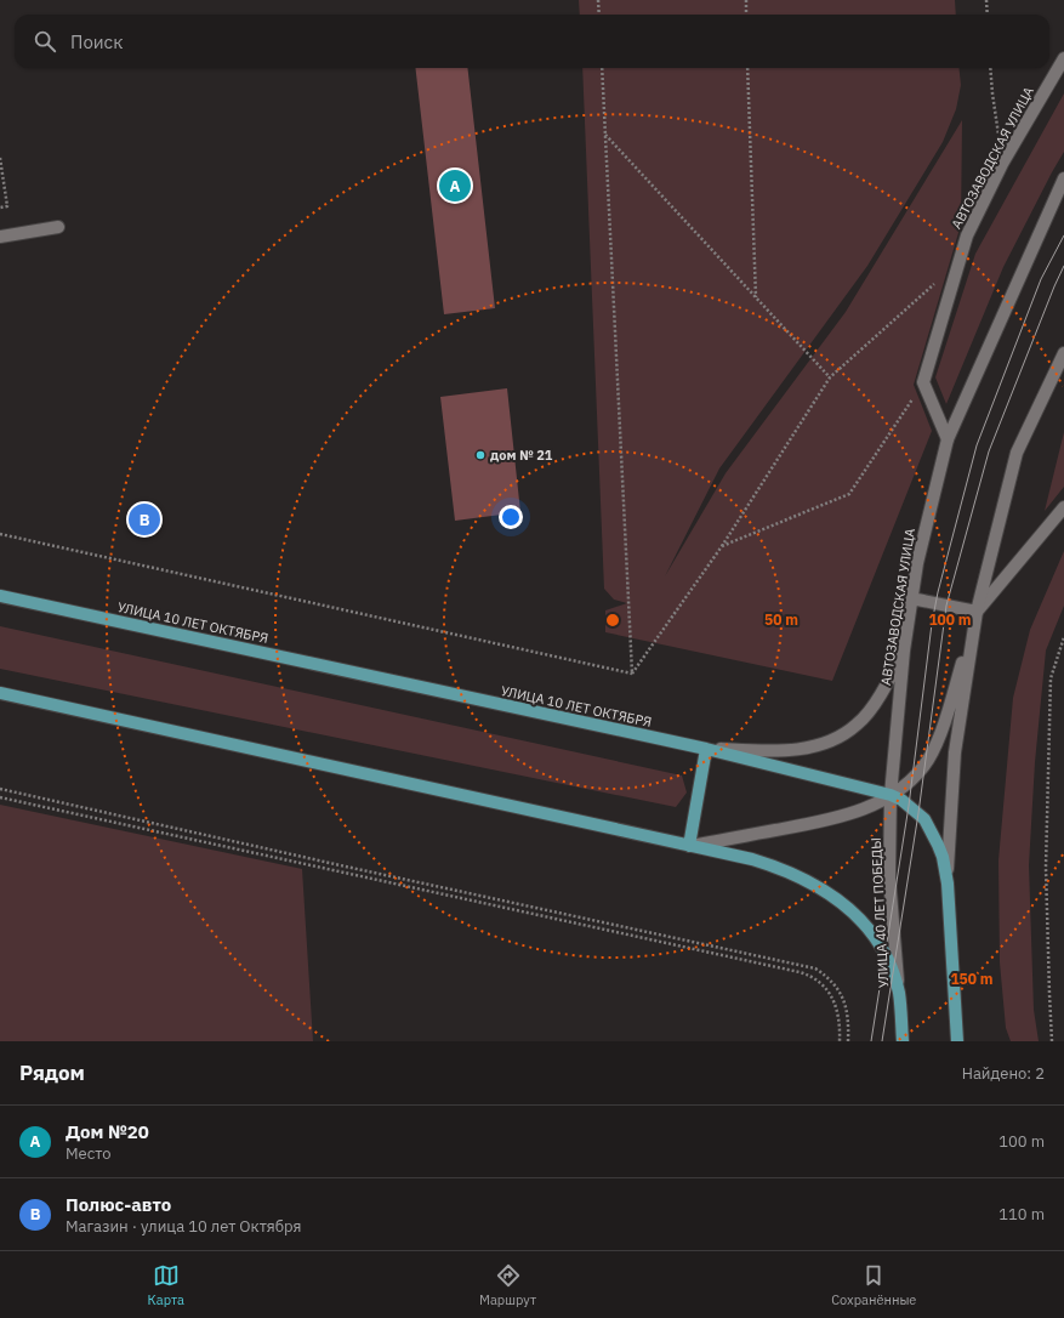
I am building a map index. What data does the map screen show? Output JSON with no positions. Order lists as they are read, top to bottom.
{
  "streets": {
    "main road": ["АВТОЗАВОДСКАЯ УЛИЦА", "УЛИЦА 10 ЛЕТ ОКТЯБРЯ", "УЛИЦА 40 ЛЕТ ПОБЕДЫ"]
  },
  "crossings": [
    ["АВТОЗАВОДСКАЯ УЛИЦА", "УЛИЦА 40 ЛЕТ ПОБЕДЫ"],
    ["УЛИЦА 10 ЛЕТ ОКТЯБРЯ", "УЛИЦА 40 ЛЕТ ПОБЕДЫ"]
  ],
  "places": ["дом № 21"],
  "page": {
    "search": "Поиск",
    "pins": ["A", "B"],
    "heading": ["Рядом", "Найдено: 2"],
    "list": [
      {
        "mark": "A",
        "name": "Дом №20",
        "note": "Место",
        "value": "100 m"
      },
      {
        "mark": "B",
        "name": "Полюс-авто",
        "note": "Магазин · улица 10 лет Октября",
        "value": "110 m"
      }
    ],
    "nav": ["Карта", "Маршрут", "Сохранённые"]
  },
  "rings": ["50 m", "100 m", "150 m"]
}
